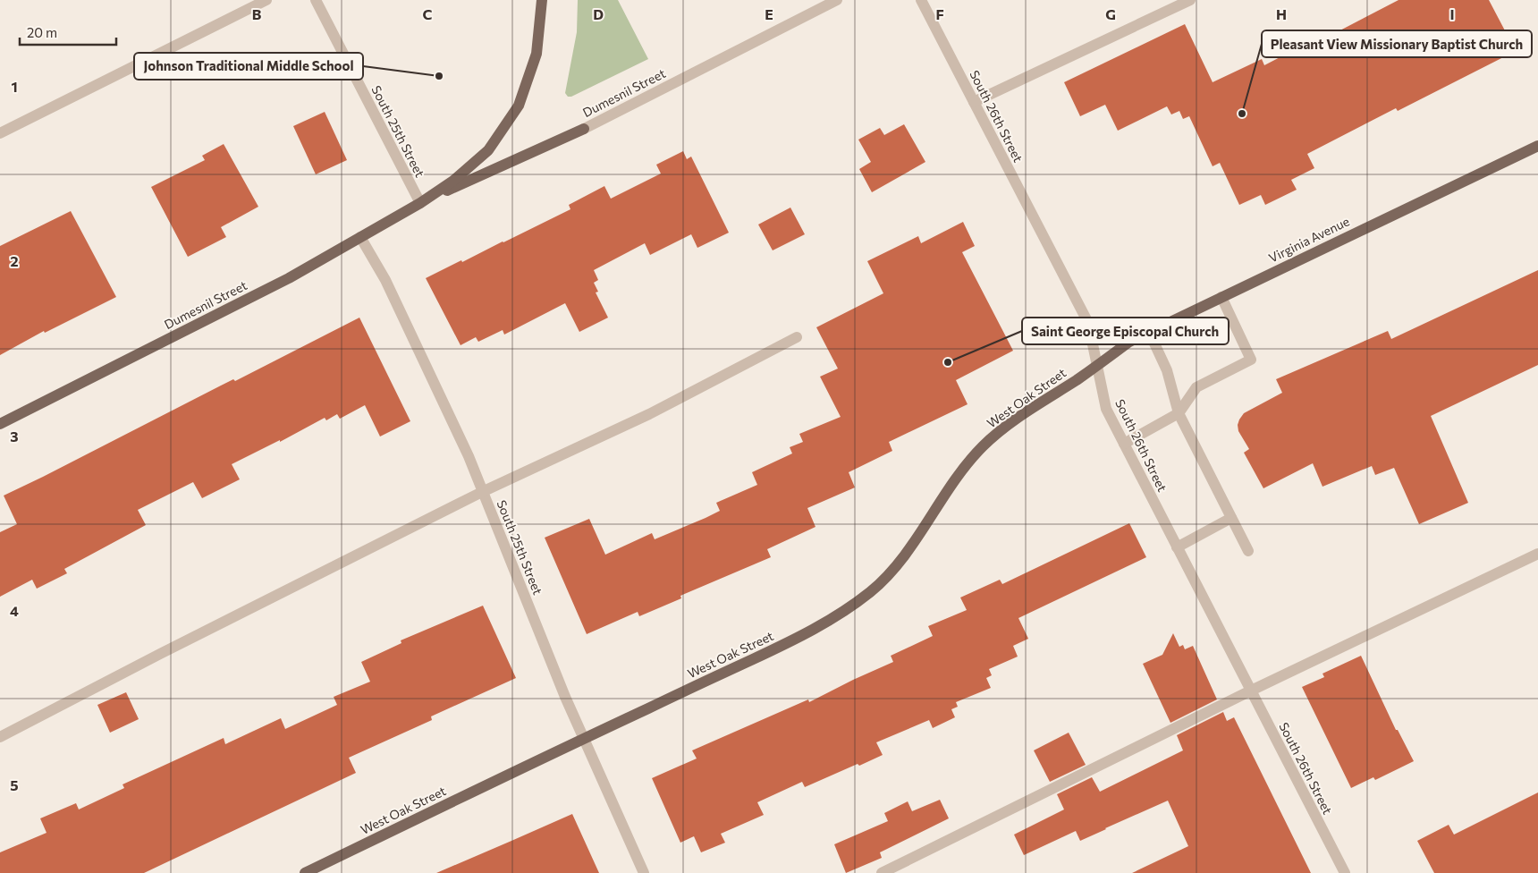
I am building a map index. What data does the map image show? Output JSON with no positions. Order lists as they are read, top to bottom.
{
  "streets": {
    "main road": ["Dumesnil Street", "Virginia Avenue", "West Oak Street"],
    "street": ["South 26th Street", "South 25th Street"]
  },
  "crossings": [
    ["Dumesnil Street", "South 25th Street"],
    ["South 26th Street", "Virginia Avenue"],
    ["South 26th Street", "West Oak Street"],
    ["South 25th Street", "West Oak Street"],
    ["Virginia Avenue", "West Oak Street"]
  ],
  "places": ["Johnson Traditional Middle School", "Pleasant View Missionary Baptist Church", "Saint George Episcopal Church"],
  "scale_bar": "20 m",
  "grid": {
    "columns": [
      "B",
      "C",
      "D",
      "E",
      "F",
      "G",
      "H",
      "I"
    ],
    "rows": [
      "1",
      "2",
      "3",
      "4",
      "5"
    ]
  }
}
